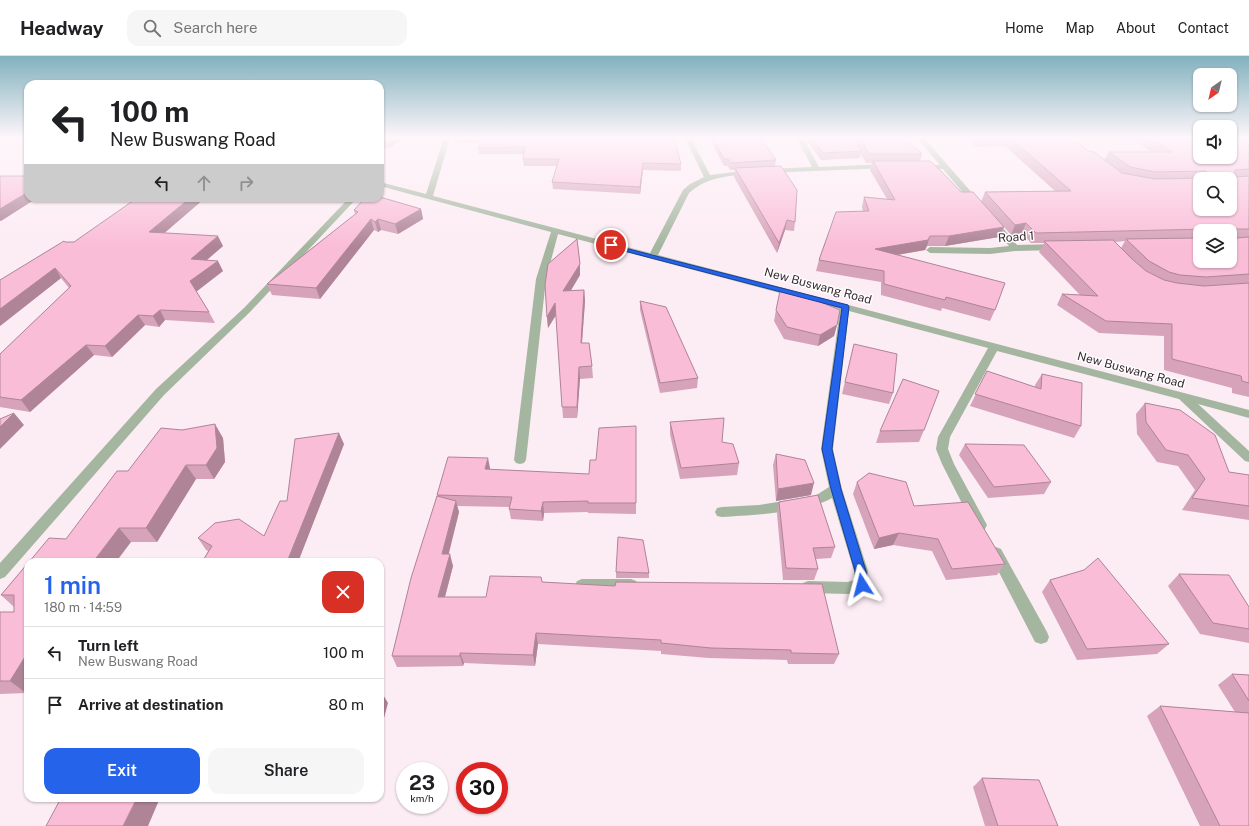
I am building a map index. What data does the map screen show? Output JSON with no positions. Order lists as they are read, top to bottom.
{
  "streets": {
    "street": ["Road 1", "New Buswang Road"]
  },
  "north": "bottom left",
  "page": {
    "header": "Headway",
    "search": "Search here",
    "nav": [
      "Home",
      "Map",
      "About",
      "Contact"
    ],
    "turn": ["100 m", "New Buswang Road"],
    "heading": ["1 min", "180 m · 14:59"],
    "list": [
      {
        "name": "Turn left",
        "note": "New Buswang Road",
        "value": "100 m"
      },
      {
        "name": "Arrive at destination",
        "value": "80 m"
      }
    ],
    "buttons": ["Exit", "Share"],
    "speed": "23 km/h",
    "limit": "30"
  }
}
